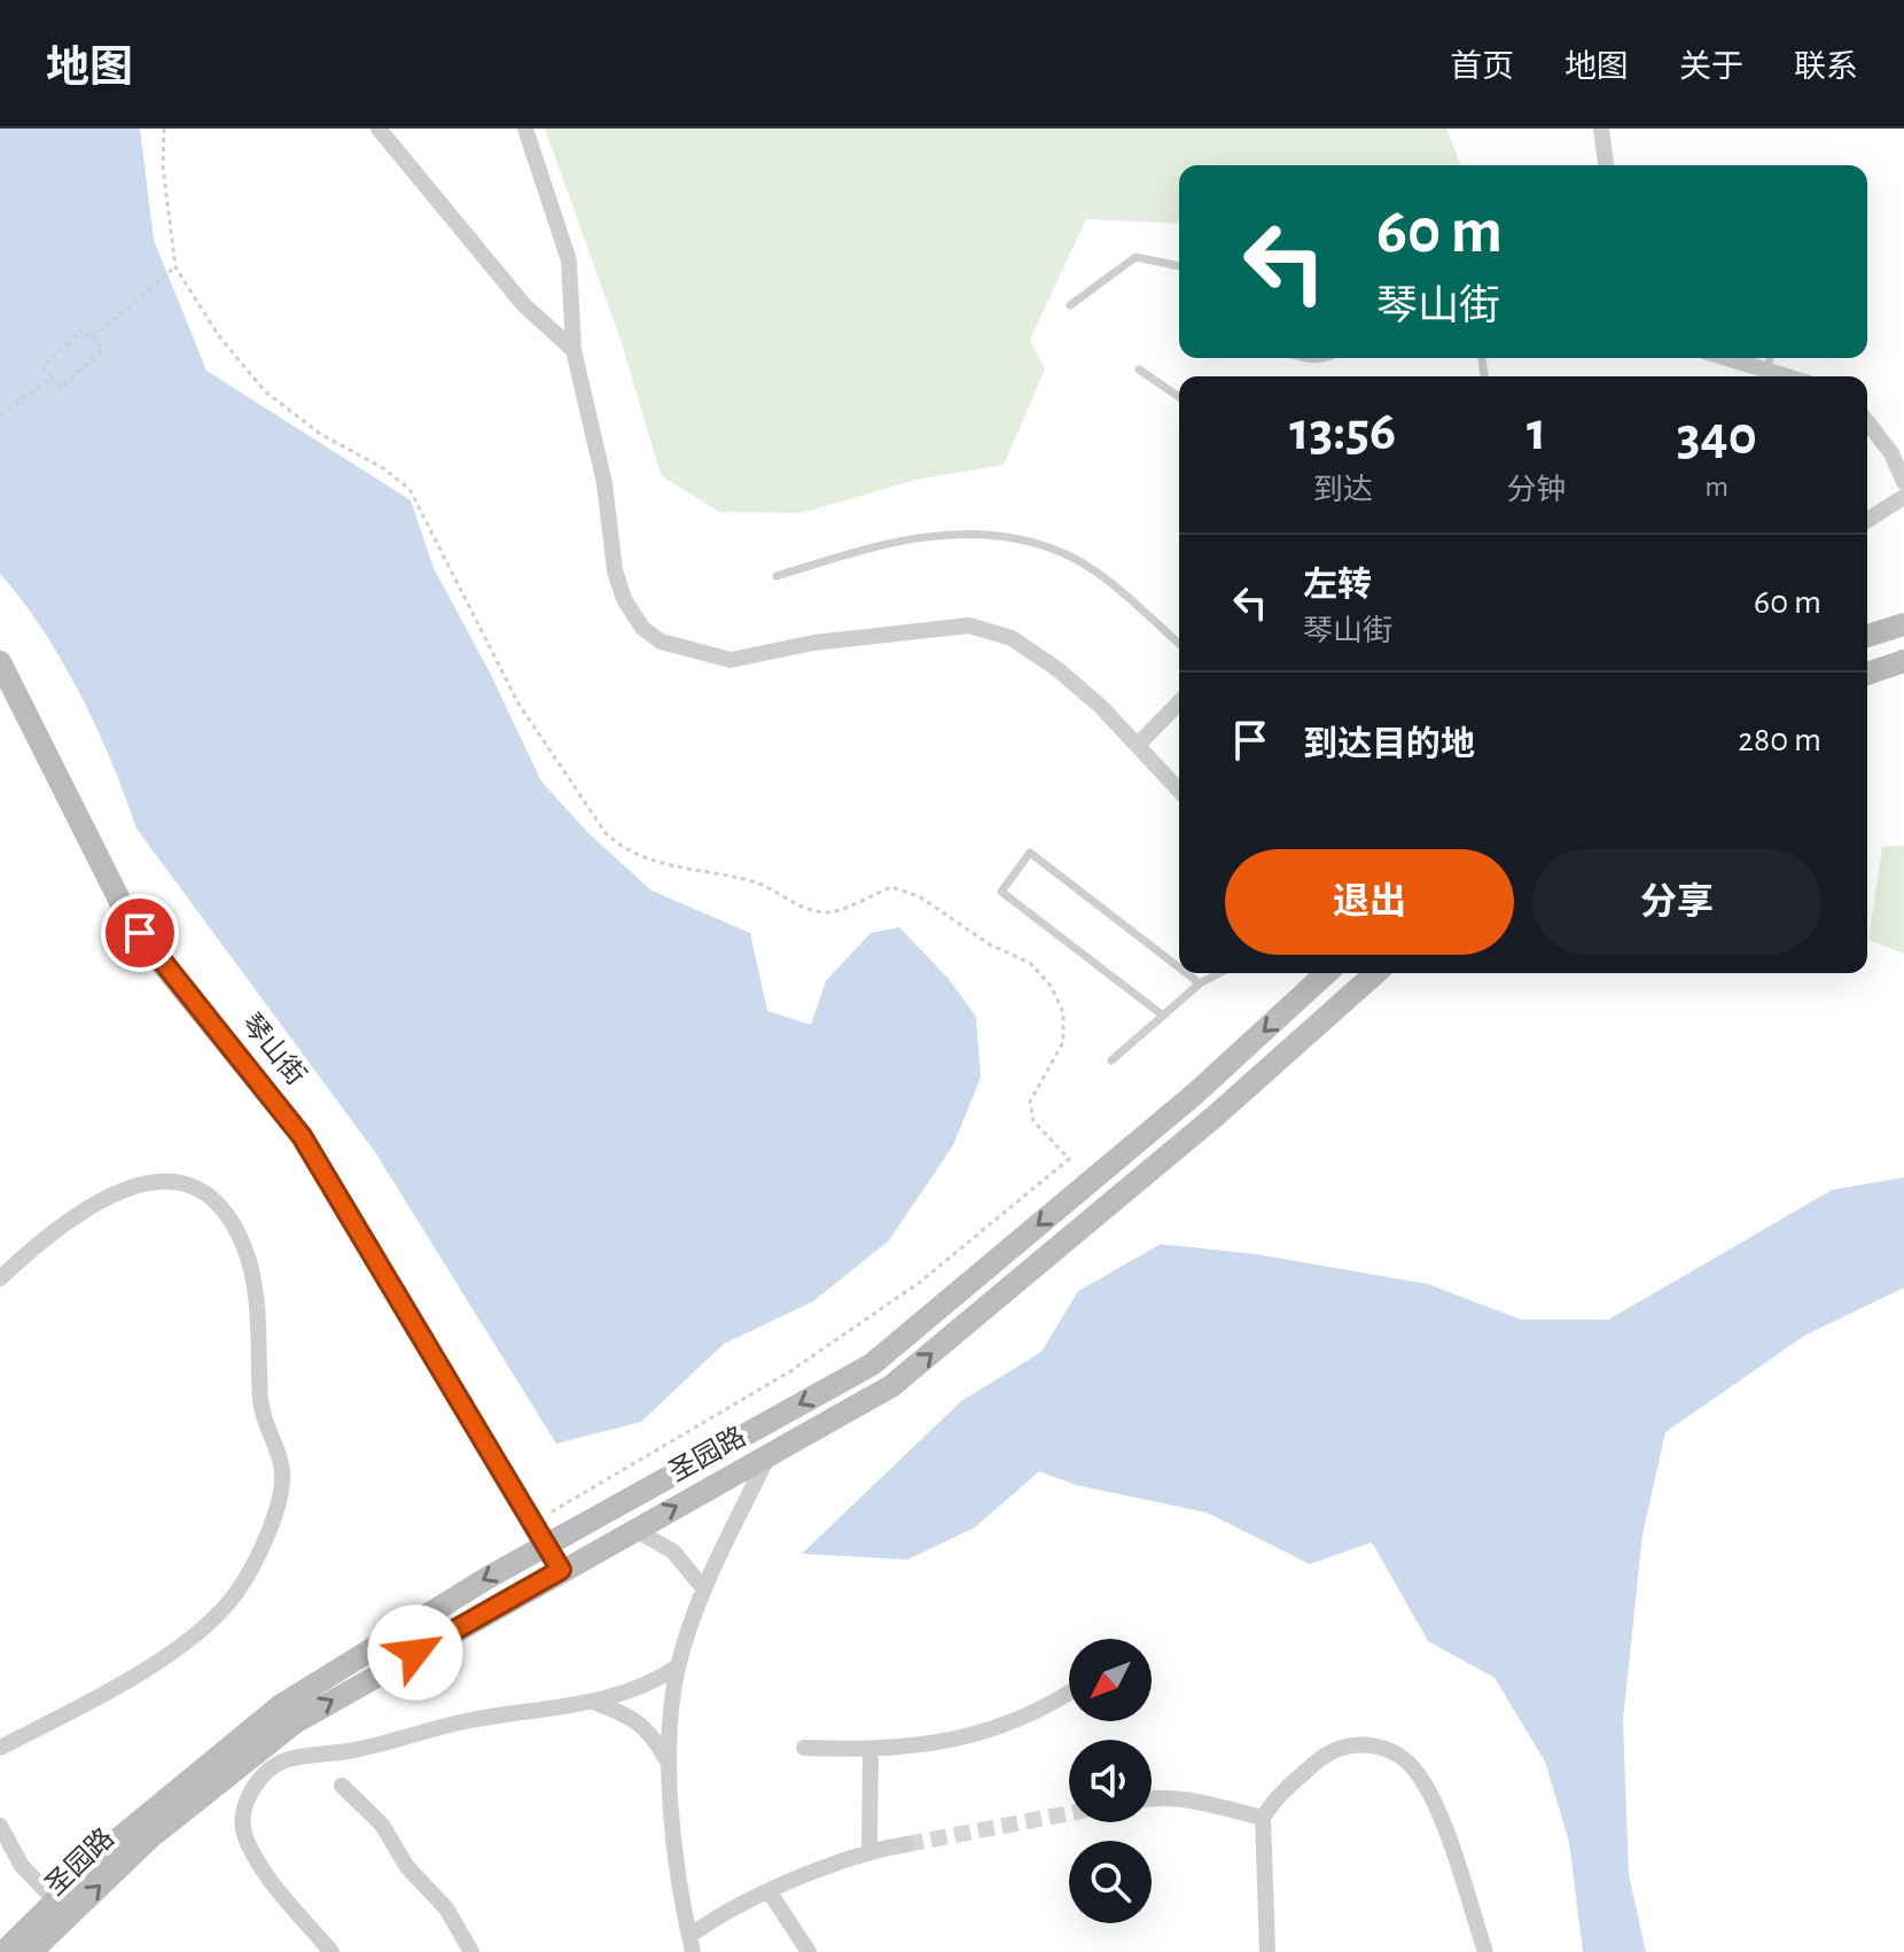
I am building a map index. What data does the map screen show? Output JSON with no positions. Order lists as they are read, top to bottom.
{
  "streets": {
    "street": ["琴山街", "圣园路"]
  },
  "crossings": [
    ["琴山街", "圣园路"]
  ],
  "north": "bottom left",
  "page": {
    "header": "地图",
    "nav": [
      "首页",
      "地图",
      "关于",
      "联系"
    ],
    "turn": ["60 m", "琴山街"],
    "eta": [
      "13:56",
      "到达",
      "1",
      "分钟",
      "340",
      "m"
    ],
    "list": [
      {
        "name": "左转",
        "note": "琴山街",
        "value": "60 m"
      },
      {
        "name": "到达目的地",
        "value": "280 m"
      }
    ],
    "buttons": ["退出", "分享"]
  }
}
